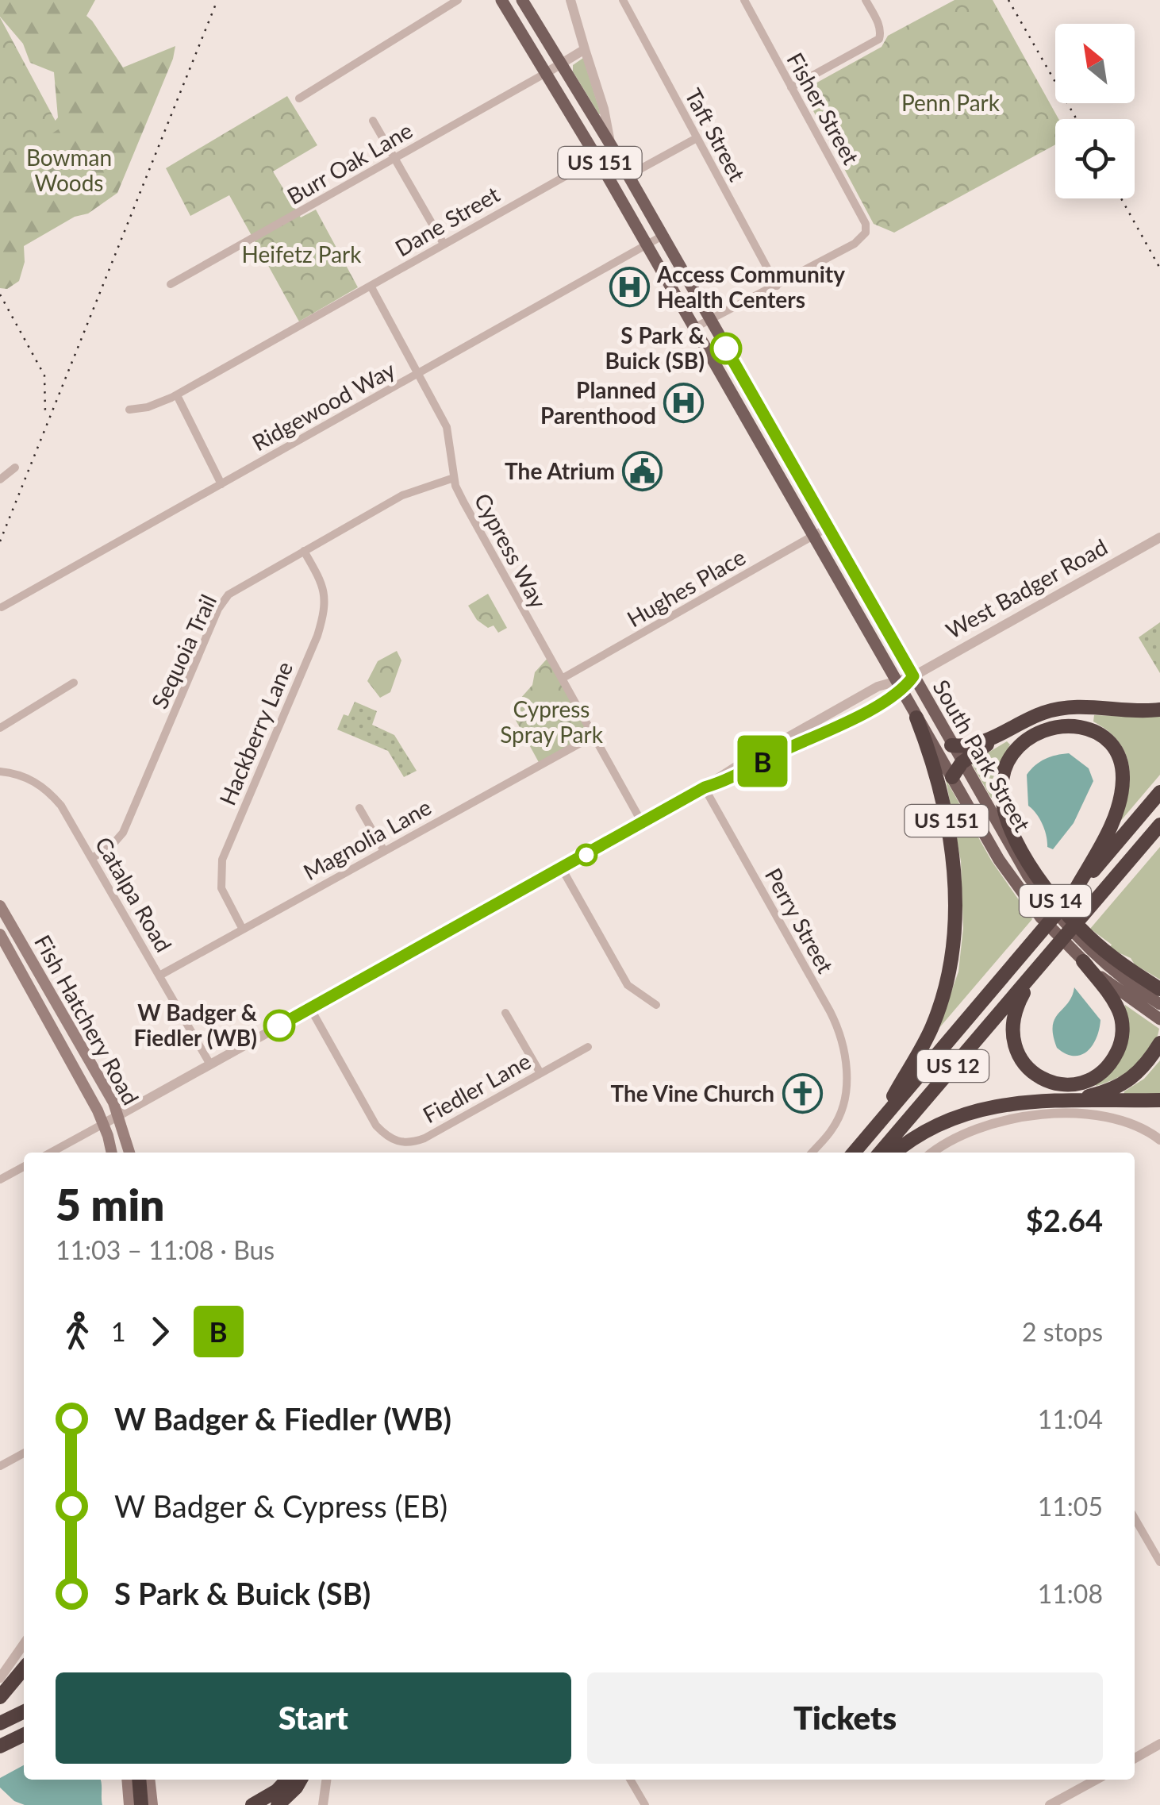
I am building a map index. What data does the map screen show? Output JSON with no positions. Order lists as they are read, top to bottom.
{
  "streets": {
    "highway": ["US 151", "US 14", "US 12"],
    "main road": ["South Park Street", "Fish Hatchery Road"],
    "street": [
      "Fisher Street",
      "Taft Street",
      "Burr Oak Lane",
      "Dane Street",
      "Ridgewood Way",
      "Cypress Way",
      "Hughes Place",
      "West Badger Road",
      "Sequoia Trail",
      "Hackberry Lane",
      "Magnolia Lane",
      "Catalpa Road",
      "Perry Street",
      "Fiedler Lane"
    ]
  },
  "crossings": [
    ["Fisher Street", "Taft Street"],
    ["US 151", "South Park Street"],
    ["US 151", "US 12"],
    ["Burr Oak Lane", "South Park Street"],
    ["Dane Street", "Cypress Way"],
    ["Dane Street", "South Park Street"],
    ["Ridgewood Way", "Cypress Way"],
    ["Ridgewood Way", "South Park Street"],
    ["Cypress Way", "Hughes Place"],
    ["Cypress Way", "West Badger Road"],
    ["Cypress Way", "Sequoia Trail"],
    ["Cypress Way", "Magnolia Lane"],
    ["Hughes Place", "South Park Street"],
    ["West Badger Road", "South Park Street"],
    ["West Badger Road", "Catalpa Road"],
    ["West Badger Road", "Perry Street"],
    ["West Badger Road", "Fish Hatchery Road"],
    ["West Badger Road", "Fiedler Lane"],
    ["Sequoia Trail", "Hackberry Lane"],
    ["Sequoia Trail", "Catalpa Road"],
    ["Hackberry Lane", "Magnolia Lane"],
    ["Magnolia Lane", "Catalpa Road"],
    ["US 14", "US 12"]
  ],
  "parks": [
    "Penn Park",
    "Bowman Woods",
    "Heifetz Park",
    "Cypress Spray Park"
  ],
  "places": {
    "hospital": ["Access Community Health Centers", "Planned Parenthood"],
    "other": ["S Park & Buick (SB)", "W Badger & Fiedler (WB)"],
    "public building": ["The Atrium"],
    "church": ["The Vine Church"]
  },
  "lines": ["bus line B"],
  "north": "top left",
  "page": {
    "on_map": "B",
    "heading": ["5 min", "11:03 – 11:08 · Bus", "$2.64"],
    "legs": ["1", "B", "2 stops"],
    "list": [
      {
        "name": "W Badger & Fiedler (WB)",
        "value": "11:04"
      },
      {
        "name": "W Badger & Cypress (EB)",
        "value": "11:05"
      },
      {
        "name": "S Park & Buick (SB)",
        "value": "11:08"
      }
    ],
    "buttons": ["Start", "Tickets"]
  }
}
